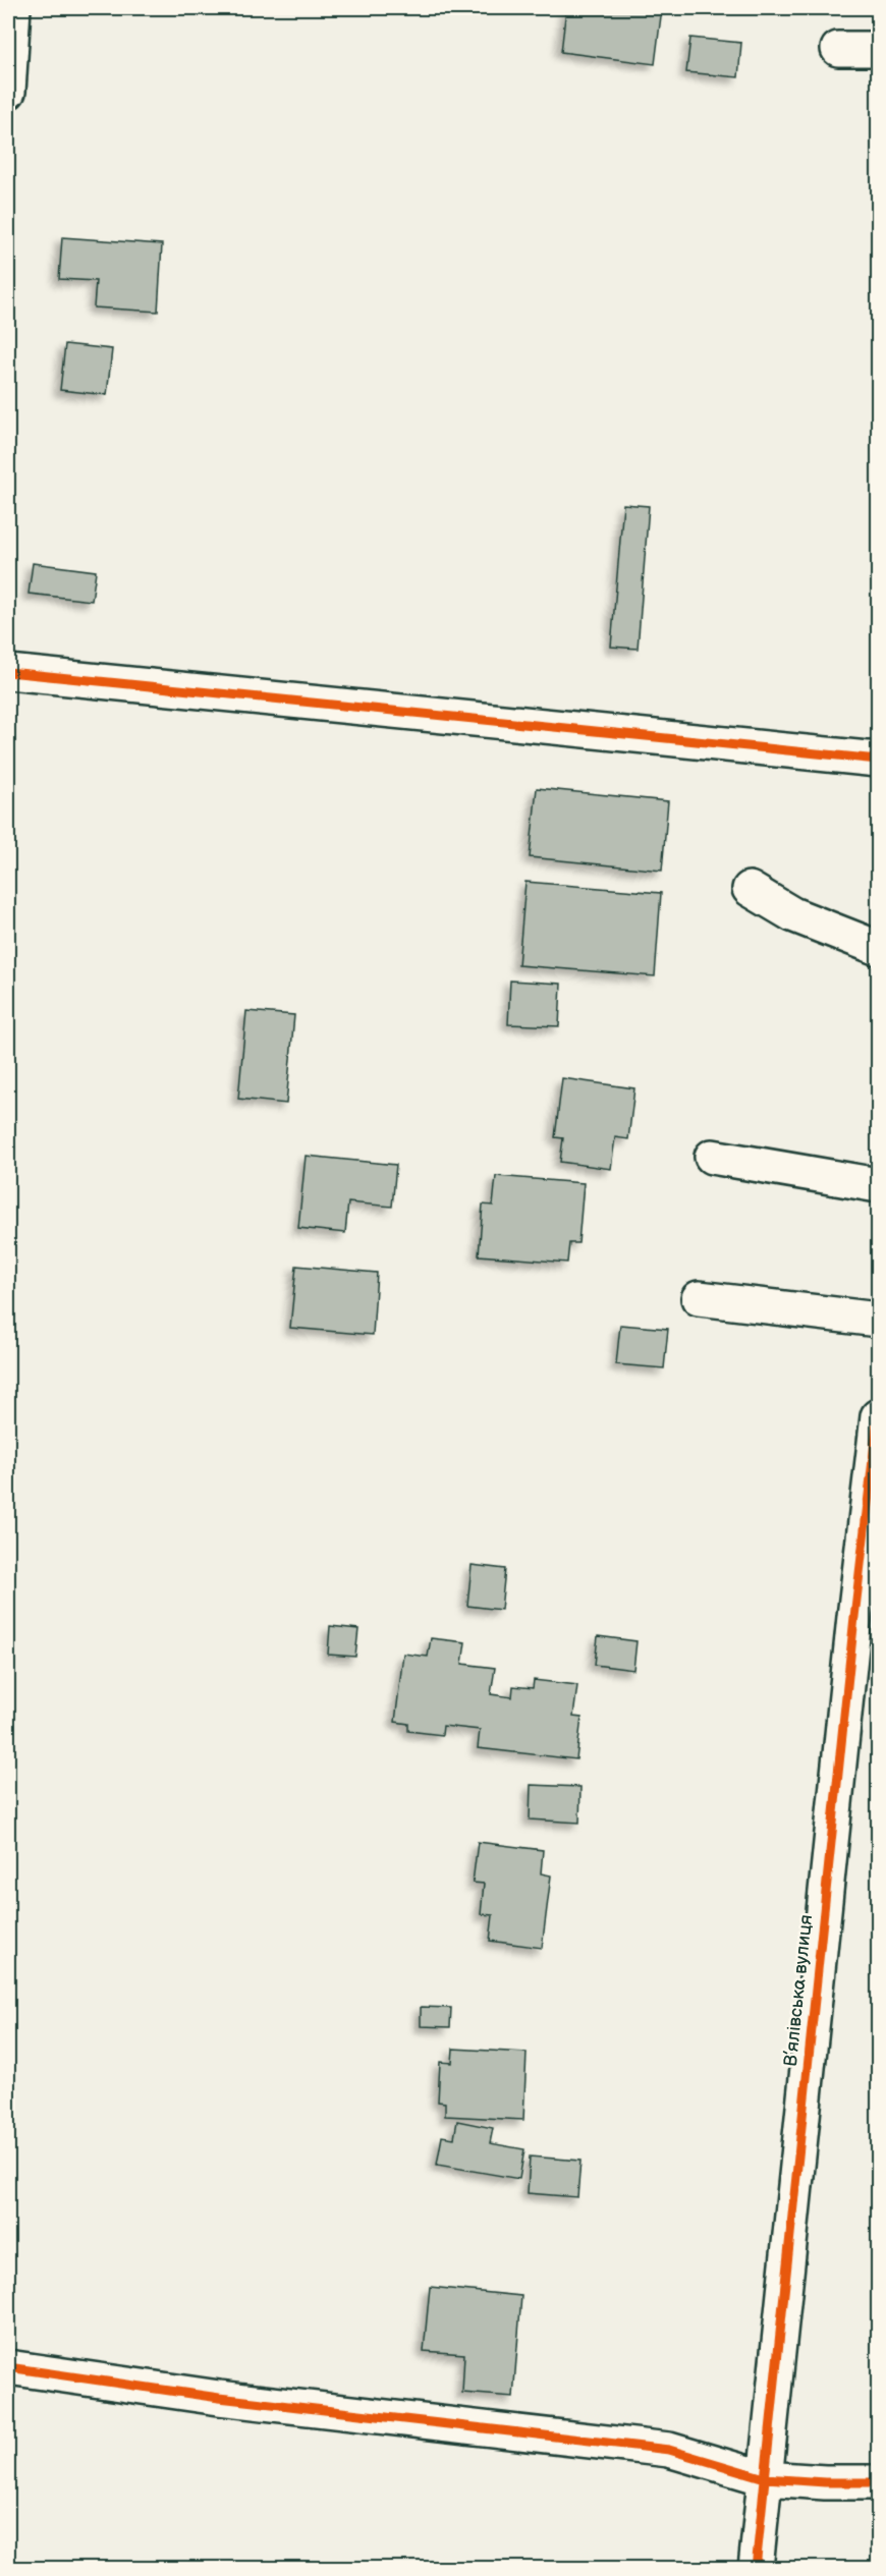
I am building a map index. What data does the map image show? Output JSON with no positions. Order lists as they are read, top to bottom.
{
  "streets": {
    "street": ["В’ялівська вулиця"]
  }
}
